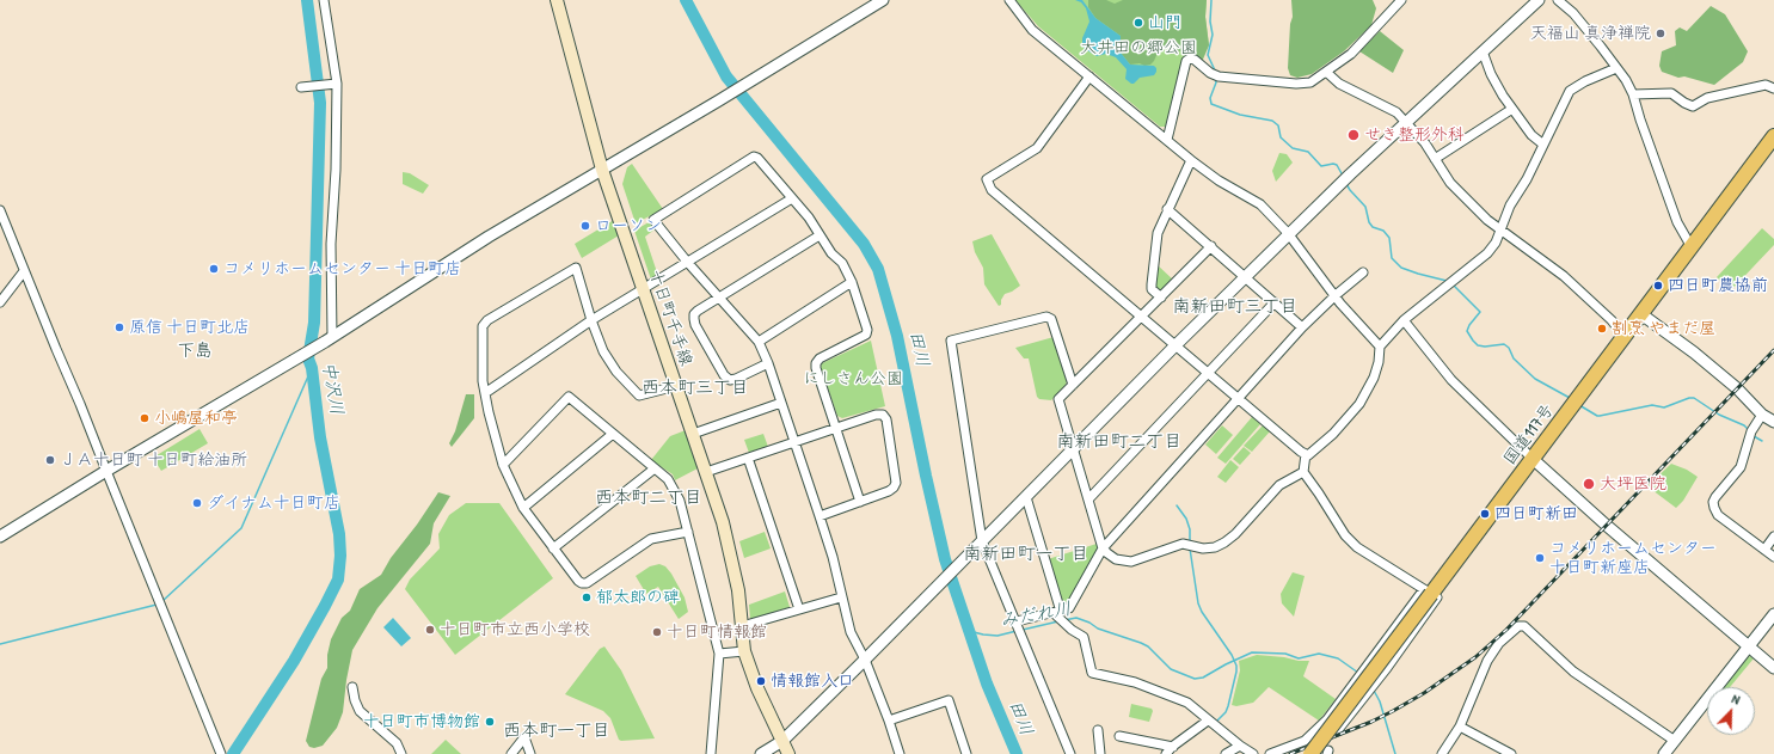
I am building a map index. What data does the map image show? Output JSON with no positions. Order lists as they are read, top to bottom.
{
  "streets": {
    "highway": ["国道117号"],
    "main road": ["十日町千手線"]
  },
  "districts": [
    "南新田町三丁目",
    "下島",
    "西本町三丁目",
    "南新田町二丁目",
    "西本町二丁目",
    "南新田町一丁目",
    "西本町一丁目"
  ],
  "water": ["田川", "中沢川", "みだれ川"],
  "parks": ["大井田の郷公園", "にしさん公園"],
  "places": [
    "山門",
    "天福山 真浄禅院",
    "せき整形外科",
    "ローソン",
    "コメリホームセンター 十日町店",
    "四日町農協前",
    "原信 十日町北店",
    "割烹 やまだ屋",
    "小嶋屋和亭",
    "ＪＡ十日町 十日町給油所",
    "大坪医院",
    "ダイナム十日町店",
    "四日町新田",
    "コメリホームセンター 十日町新座店",
    "郁太郎の碑",
    "十日町市立西小学校",
    "十日町情報館",
    "情報館入口",
    "十日町市博物館"
  ],
  "north": "top right"
}
